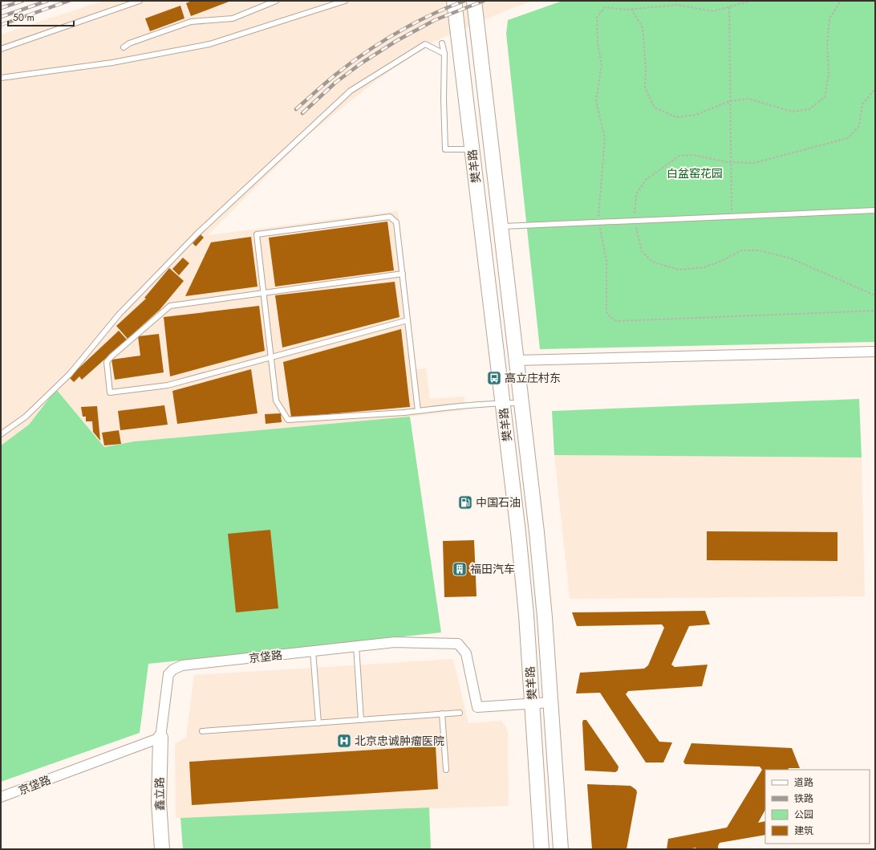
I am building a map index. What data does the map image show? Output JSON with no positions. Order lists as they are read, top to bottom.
{
  "streets": {
    "main road": ["樊羊路", "鑫立路"],
    "street": ["京垡路"]
  },
  "crossings": [
    ["樊羊路", "京垡路"],
    ["京垡路", "鑫立路"]
  ],
  "parks": ["白盆窑花园"],
  "places": {
    "bus stop": ["高立庄村东"],
    "fuel station": ["中国石油"],
    "building": ["福田汽车"],
    "hospital": ["北京忠诚肿瘤医院"]
  },
  "legend": [
    "道路",
    "铁路",
    "公园",
    "建筑"
  ],
  "scale_bar": "50 m"
}
